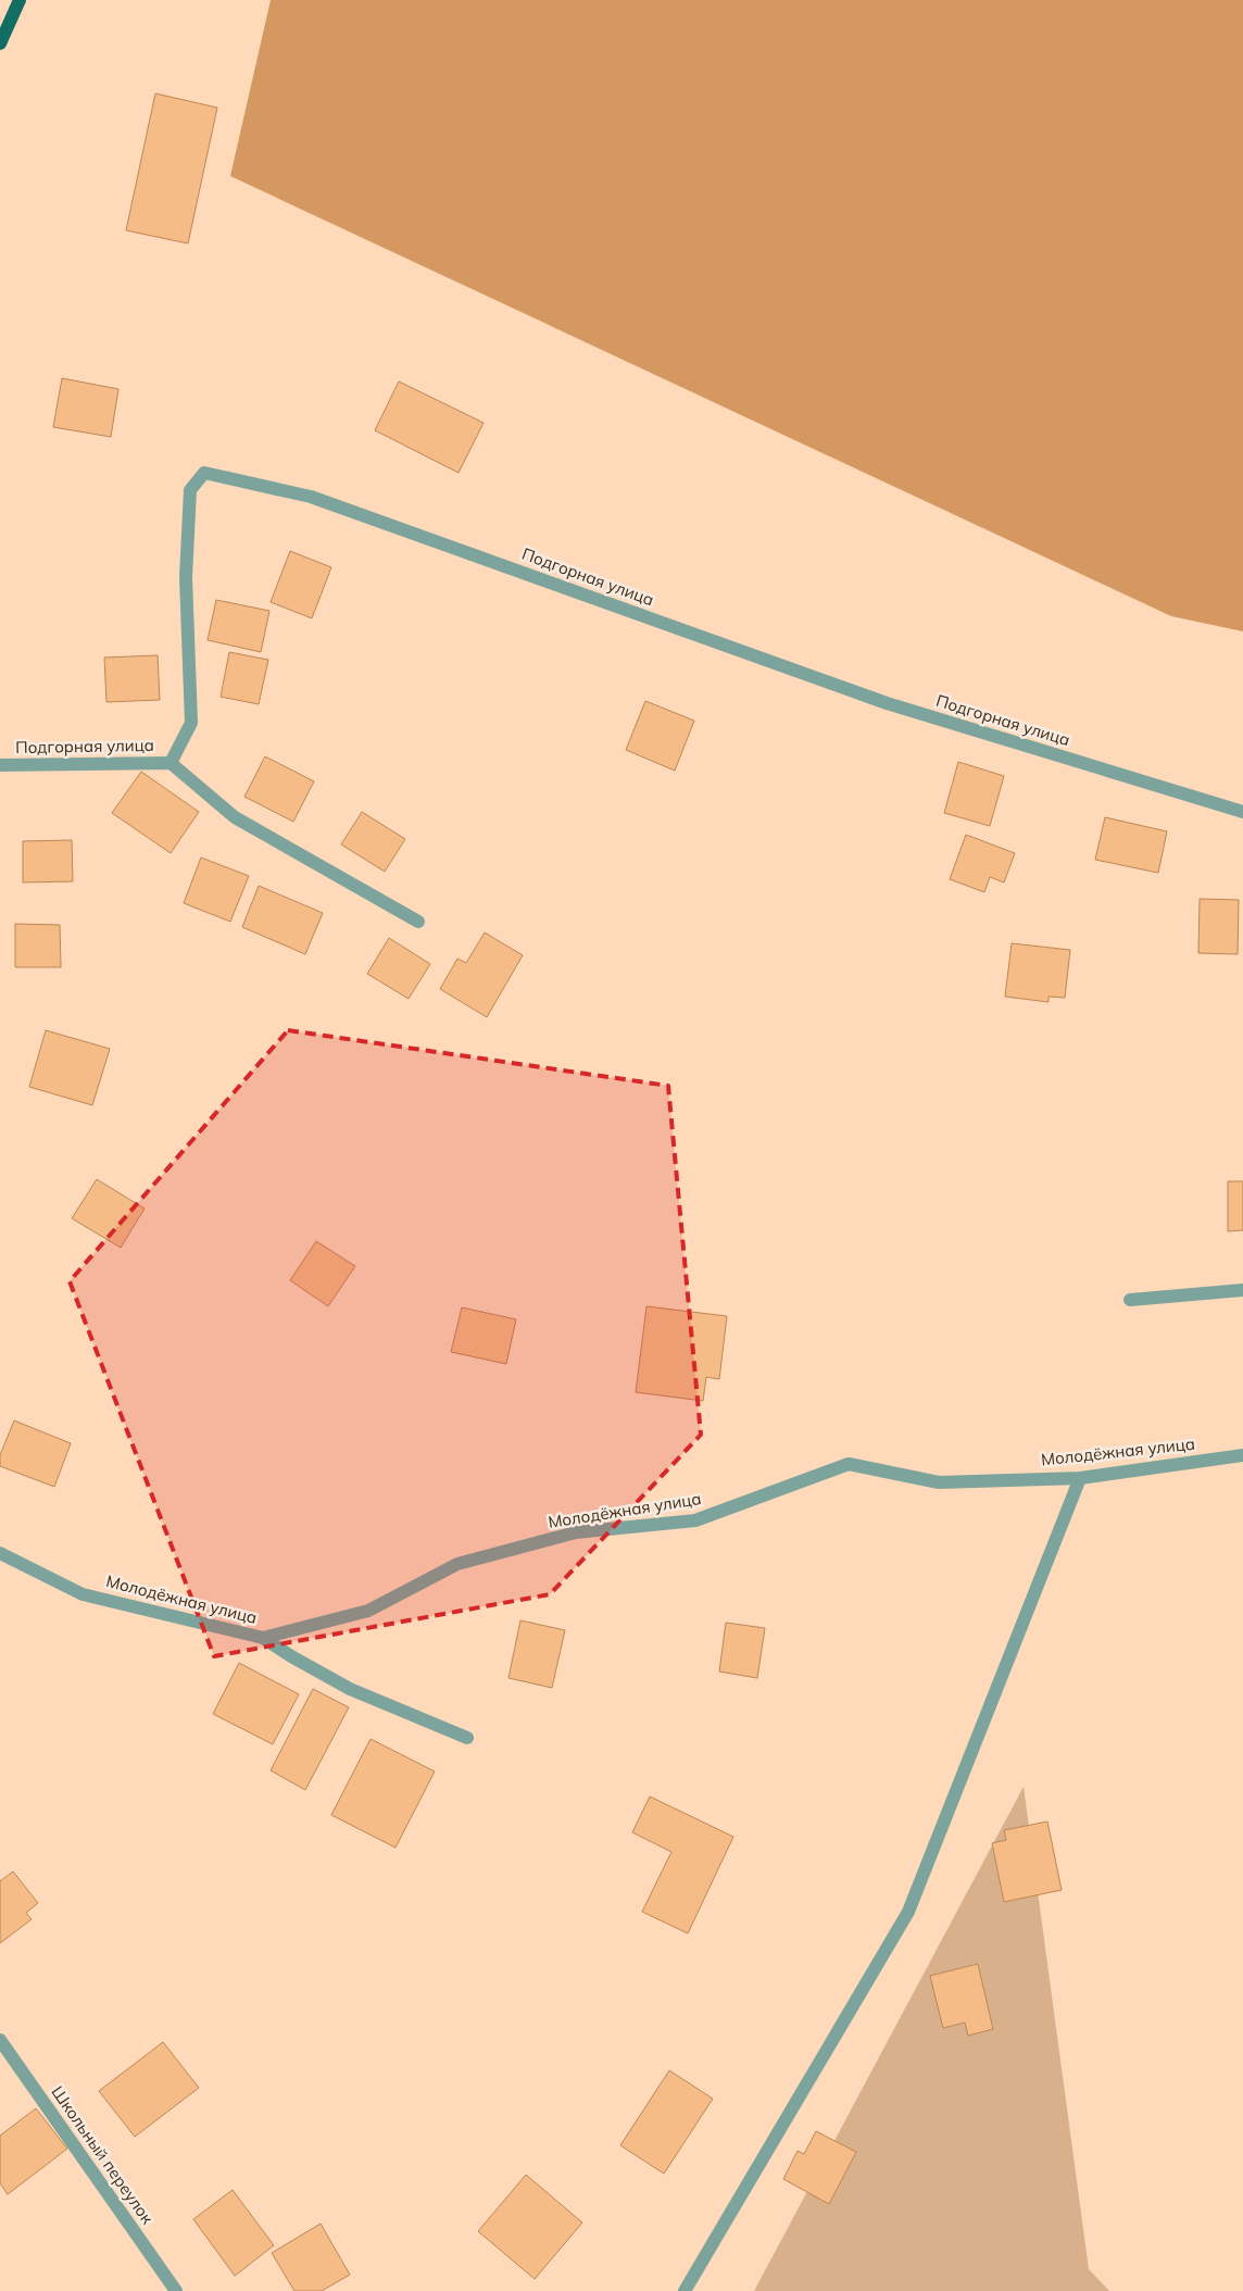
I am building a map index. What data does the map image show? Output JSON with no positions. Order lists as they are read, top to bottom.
{
  "streets": {
    "street": ["Подгорная улица", "Молодёжная улица", "Школьный переулок"]
  }
}
